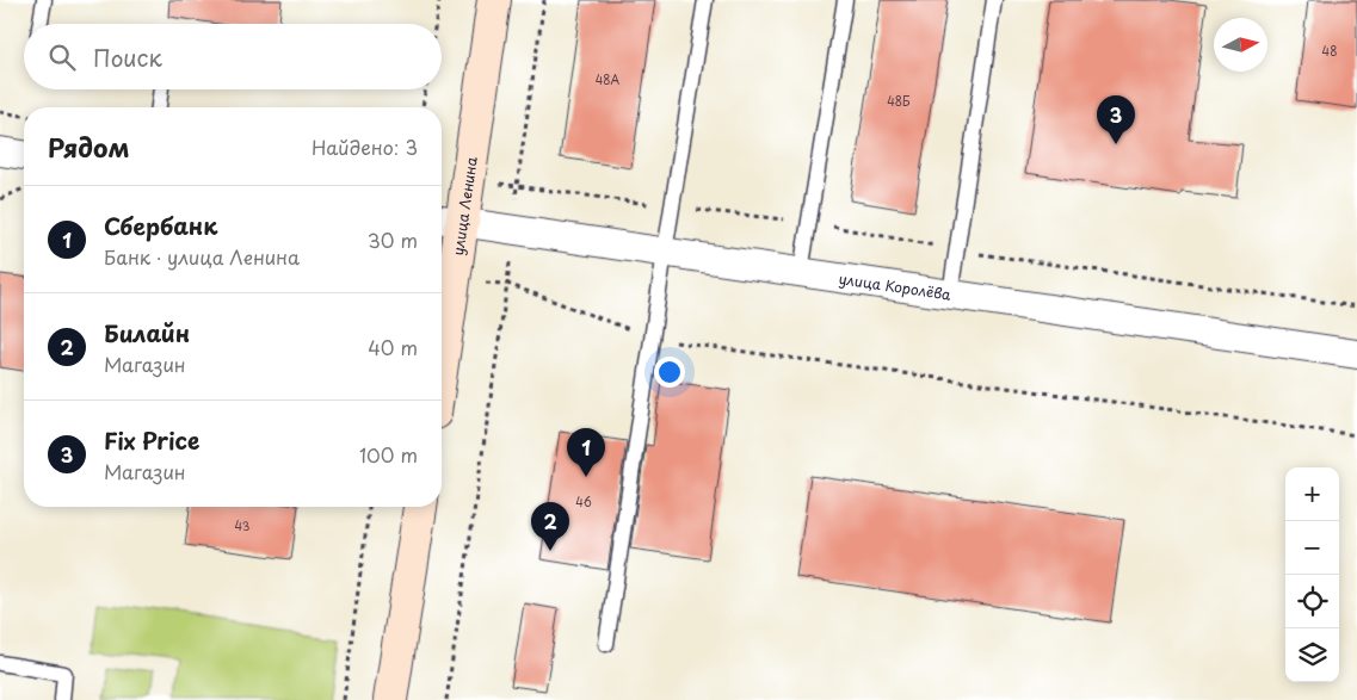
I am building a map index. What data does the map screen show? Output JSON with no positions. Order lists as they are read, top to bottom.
{
  "streets": {
    "street": ["улица Ленина", "улица Королёва"]
  },
  "crossings": [
    ["улица Ленина", "улица Королёва"]
  ],
  "house_numbers": [
    "48",
    "48А",
    "48Б",
    "46",
    "43"
  ],
  "north": "right",
  "page": {
    "search": "Поиск",
    "pins": ["3", "1", "2"],
    "heading": ["Рядом", "Найдено: 3"],
    "list": [
      {
        "mark": "1",
        "name": "Сбербанк",
        "note": "Банк · улица Ленина",
        "value": "30 m"
      },
      {
        "mark": "2",
        "name": "Билайн",
        "note": "Магазин",
        "value": "40 m"
      },
      {
        "mark": "3",
        "name": "Fix Price",
        "note": "Магазин",
        "value": "100 m"
      }
    ],
    "map_buttons": ["+", "−"]
  }
}
